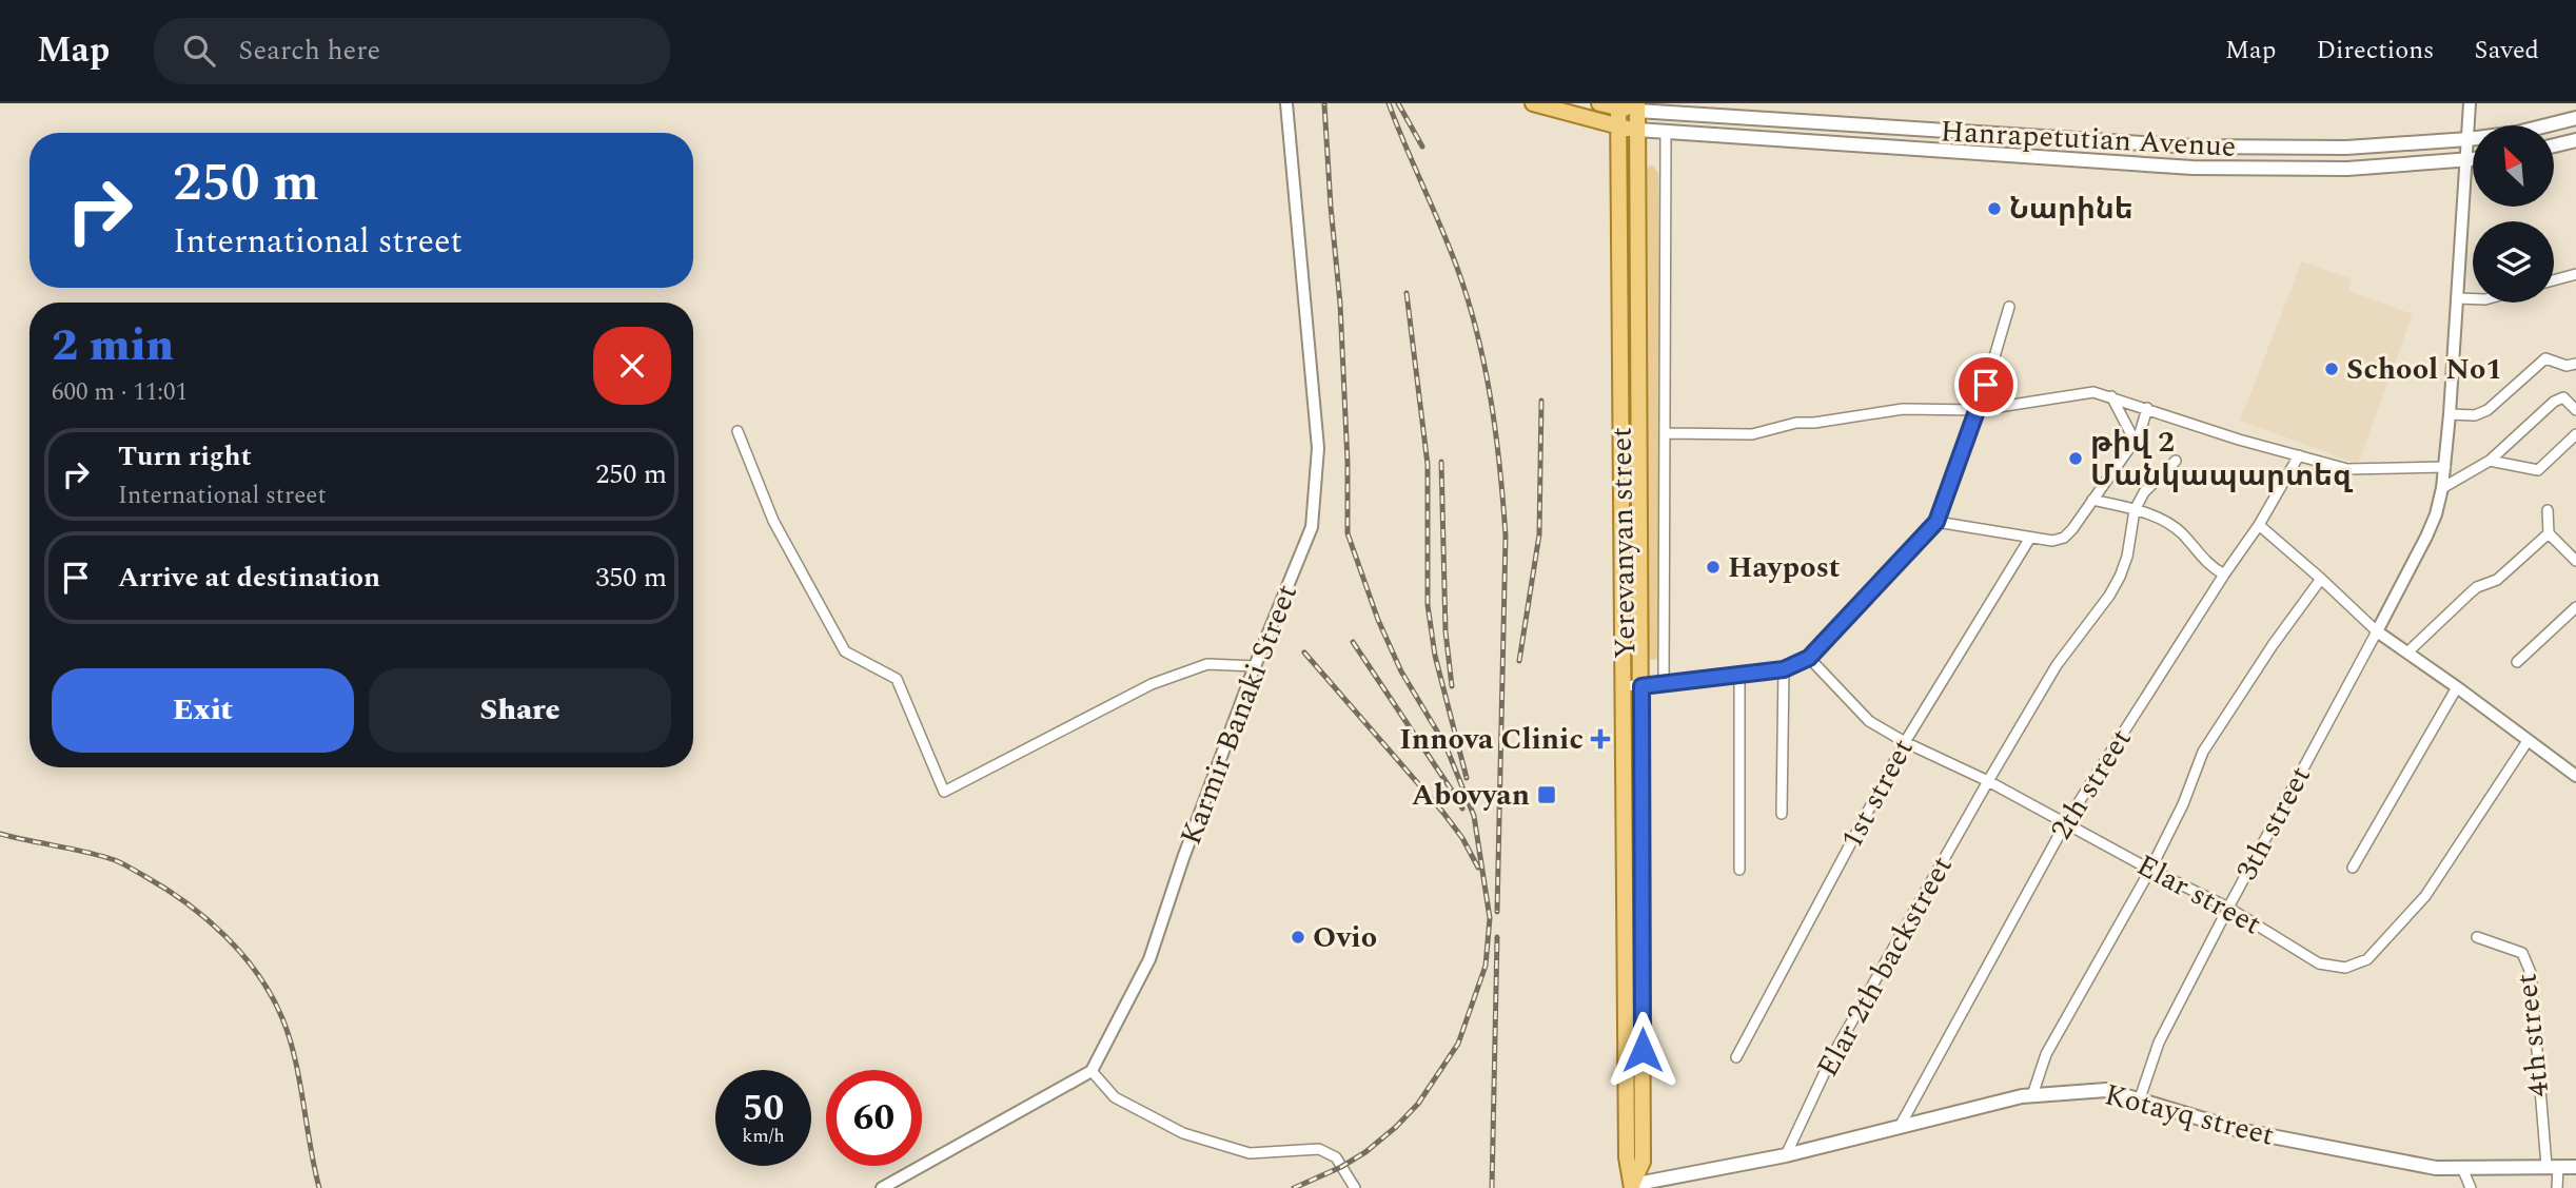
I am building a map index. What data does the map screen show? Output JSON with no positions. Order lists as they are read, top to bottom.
{
  "streets": {
    "main road": ["Hanrapetutian Avenue", "Yerevanyan street", "Kotayq street"],
    "street": [
      "Karmir Banaki Street",
      "2th street",
      "1st street",
      "3th street",
      "Elar street",
      "Elar 2th backstreet",
      "4th street"
    ]
  },
  "crossings": [
    ["Hanrapetutian Avenue", "Yerevanyan street"],
    ["Yerevanyan street", "Kotayq street"],
    ["2th street", "Elar street"],
    ["2th street", "Kotayq street"],
    ["1st street", "Elar street"],
    ["3th street", "Elar street"],
    ["3th street", "Kotayq street"],
    ["Elar street", "Elar 2th backstreet"],
    ["Elar 2th backstreet", "Kotayq street"],
    ["4th street", "Kotayq street"]
  ],
  "places": {
    "other": [
      "Նարինե",
      "School No1",
      "թիվ 2 Մանկապարտեզ",
      "Haypost",
      "Ovio"
    ],
    "health": ["Innova Clinic"],
    "transit": ["Abovyan"]
  },
  "north": "top left",
  "page": {
    "header": "Map",
    "search": "Search here",
    "nav": ["Map", "Directions", "Saved"],
    "turn": ["250 m", "International street"],
    "heading": ["2 min", "600 m · 11:01"],
    "list": [
      {
        "name": "Turn right",
        "note": "International street",
        "value": "250 m"
      },
      {
        "name": "Arrive at destination",
        "value": "350 m"
      }
    ],
    "buttons": ["Exit", "Share"],
    "speed": "50 km/h",
    "limit": "60"
  }
}
